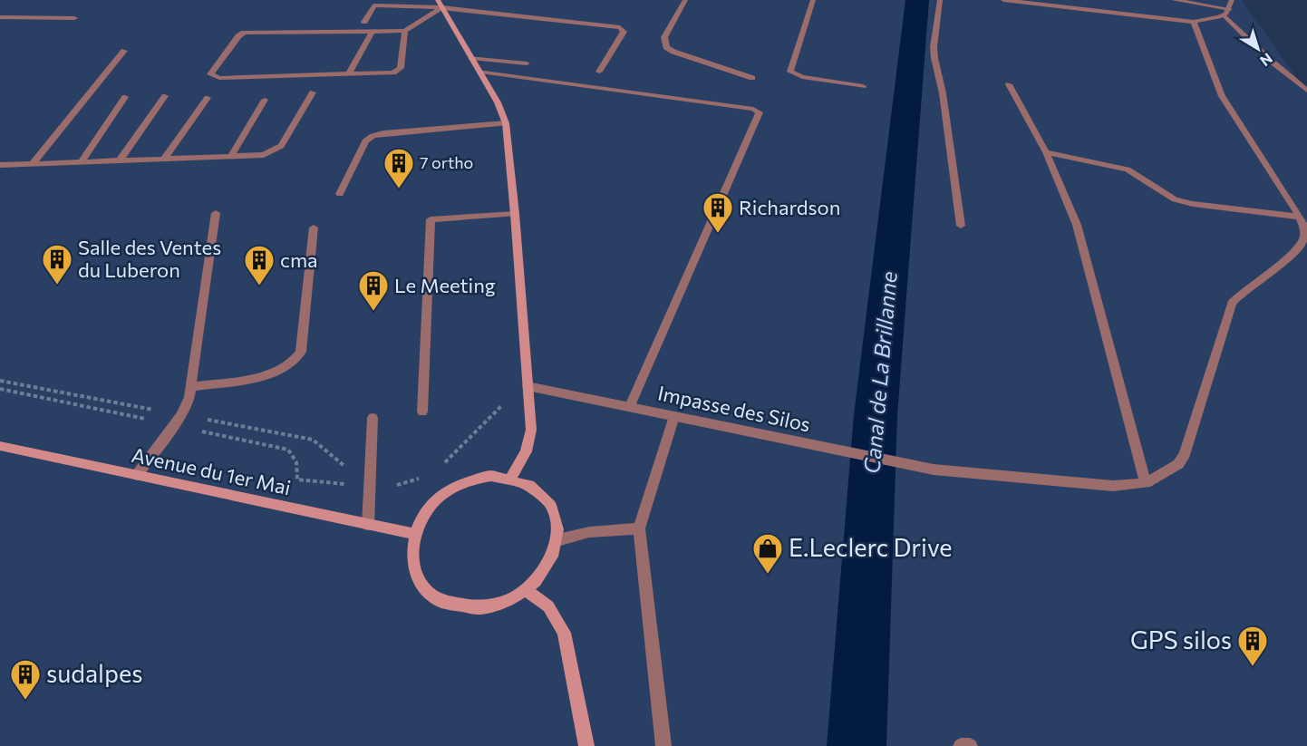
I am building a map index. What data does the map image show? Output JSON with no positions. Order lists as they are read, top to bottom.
{
  "streets": {
    "street": ["Impasse des Silos", "Avenue du 1er Mai"]
  },
  "water": ["Canal de La Brillanne"],
  "places": {
    "building": [
      "7 ortho",
      "Richardson",
      "Salle des Ventes du Luberon",
      "cma",
      "Le Meeting",
      "GPS silos",
      "sudalpes"
    ],
    "shop": ["E.Leclerc Drive"]
  },
  "north": "bottom right"
}
